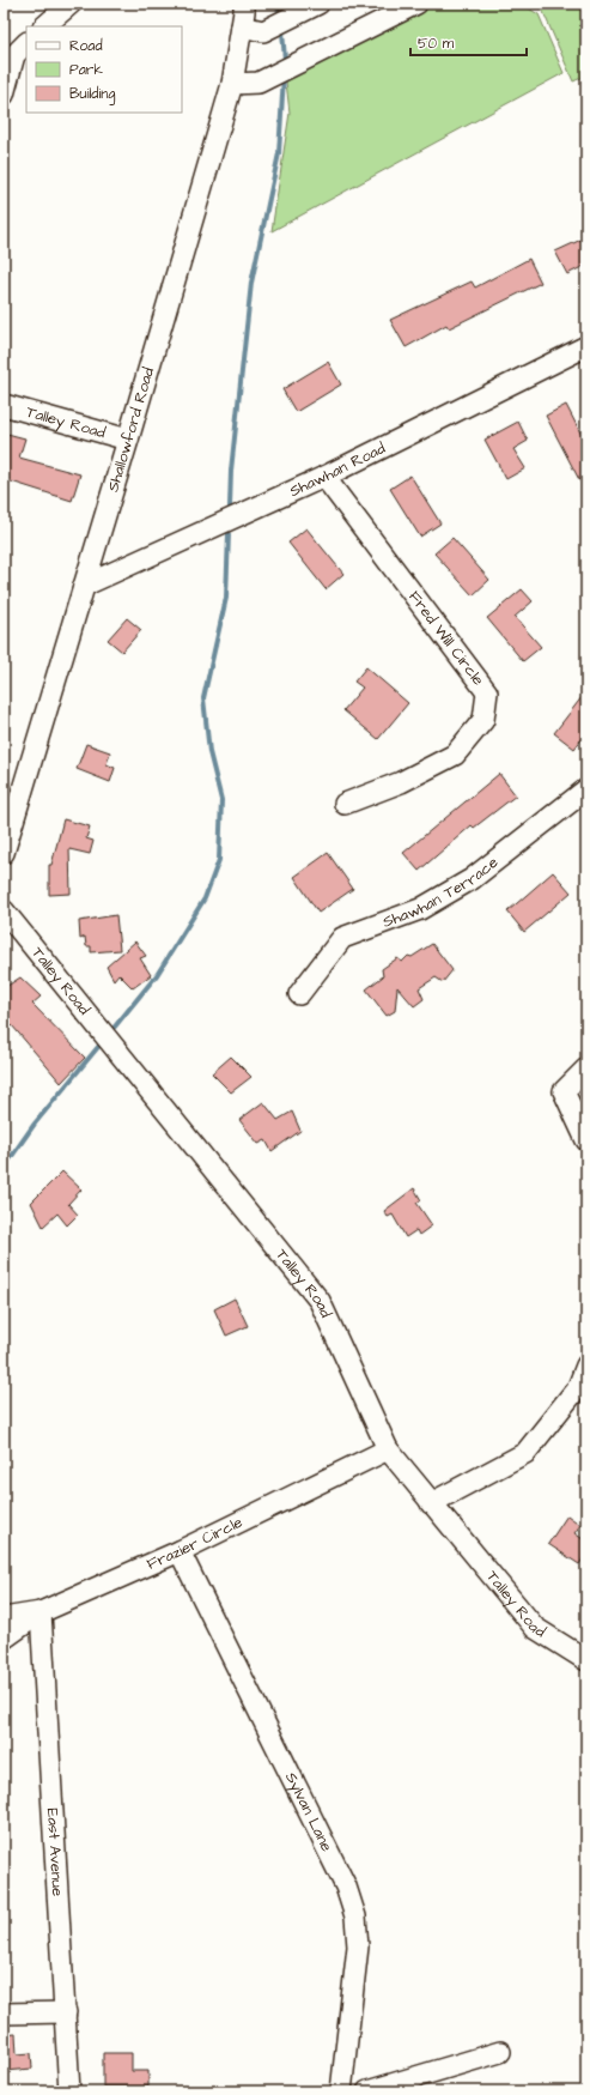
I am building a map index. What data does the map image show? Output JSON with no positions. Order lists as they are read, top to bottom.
{
  "streets": {
    "street": [
      "Talley Road",
      "Shallowford Road",
      "Shawhan Road",
      "Fred Will Circle",
      "Shawhan Terrace",
      "Frazier Circle",
      "Sylvan Lane",
      "East Avenue"
    ]
  },
  "crossings": [
    ["Talley Road", "Shallowford Road"],
    ["Talley Road", "Frazier Circle"],
    ["Shallowford Road", "Shawhan Road"],
    ["Shawhan Road", "Fred Will Circle"],
    ["Frazier Circle", "Sylvan Lane"],
    ["Frazier Circle", "East Avenue"]
  ],
  "legend": ["Road", "Park", "Building"],
  "scale_bar": "50 m"
}
